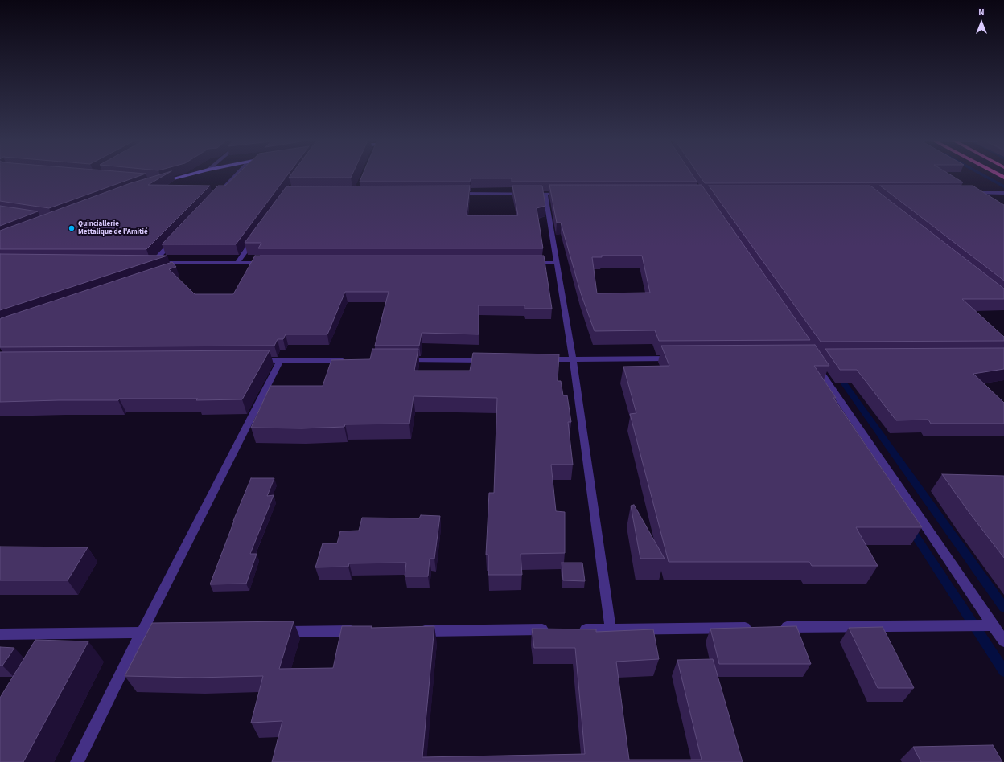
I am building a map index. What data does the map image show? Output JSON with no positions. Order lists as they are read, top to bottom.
{
  "places": ["Quinciallerie Mettalique de l'Amitié"],
  "north": "top"
}
